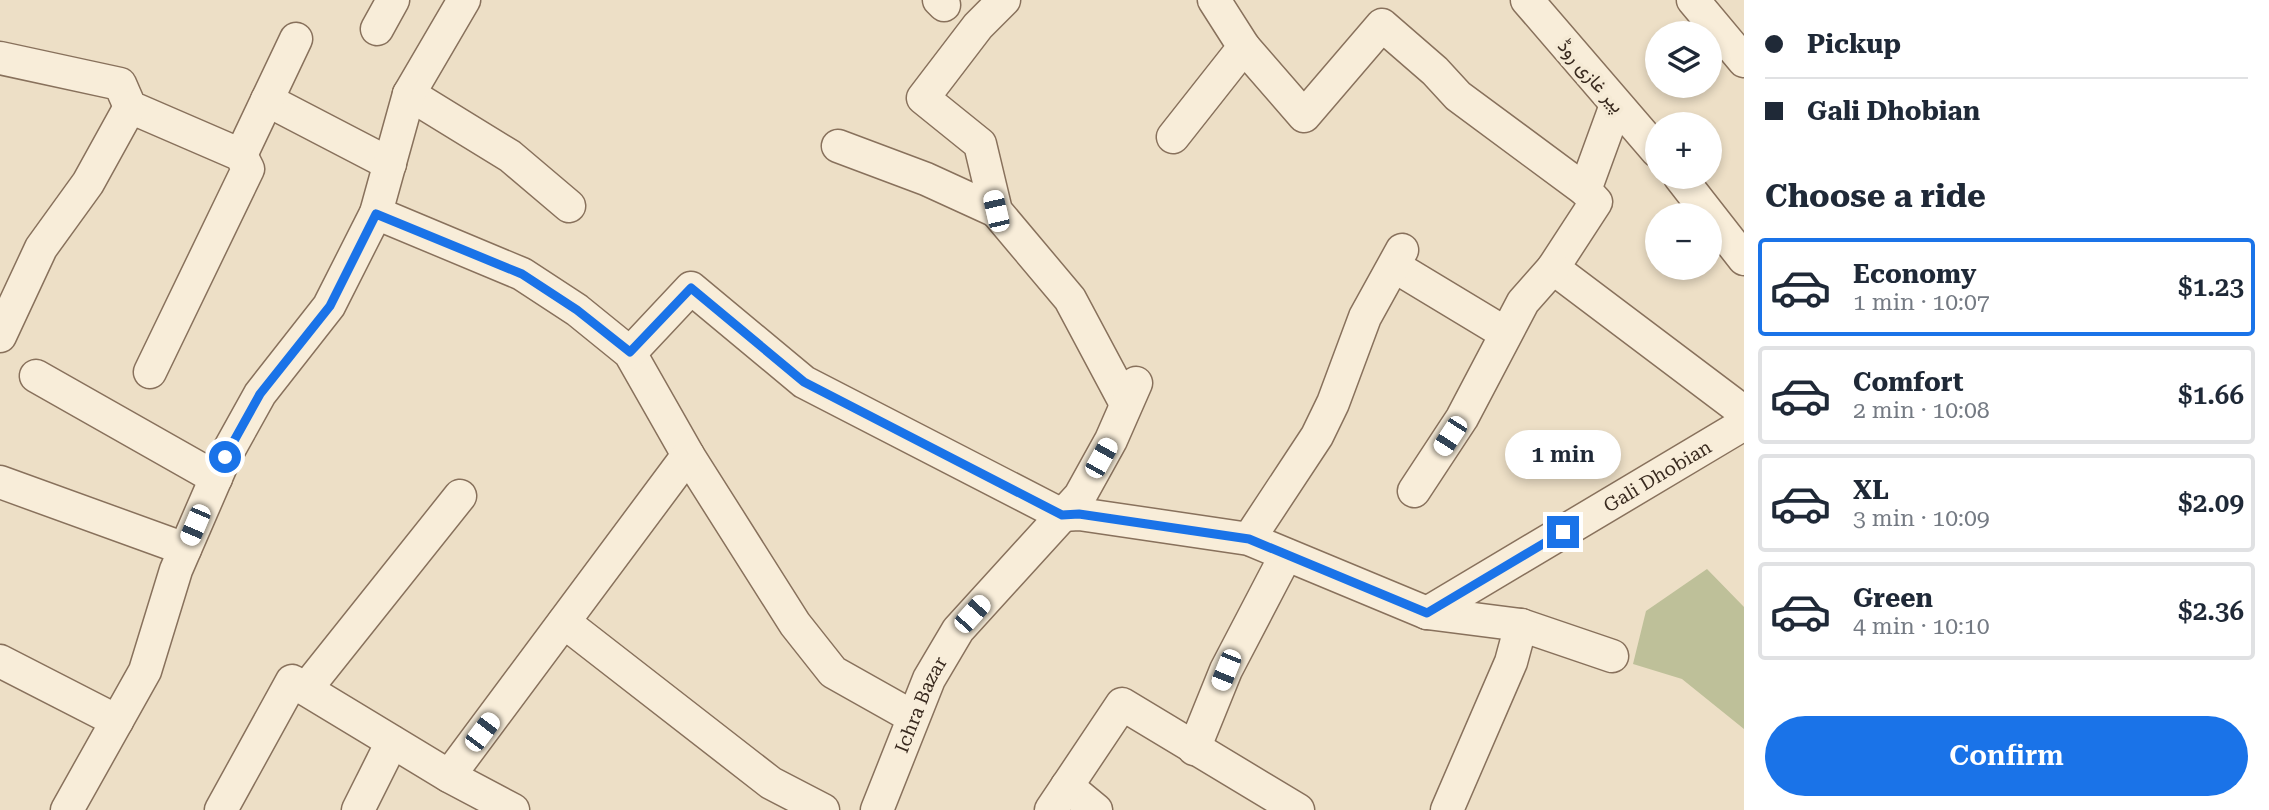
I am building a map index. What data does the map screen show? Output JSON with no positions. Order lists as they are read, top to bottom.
{
  "streets": {
    "street": ["پیر غازی روڈ", "Gali Dhobian", "Ichra Bazar"]
  },
  "page": {
    "banner": ["Pickup", "Gali Dhobian"],
    "map_buttons": ["+", "−"],
    "heading": "Choose a ride",
    "list": [
      {
        "name": "Economy",
        "note": "1 min · 10:07",
        "value": "$1.23"
      },
      {
        "name": "Comfort",
        "note": "2 min · 10:08",
        "value": "$1.66"
      },
      {
        "name": "XL",
        "note": "3 min · 10:09",
        "value": "$2.09"
      },
      {
        "name": "Green",
        "note": "4 min · 10:10",
        "value": "$2.36"
      }
    ],
    "bubble": "1 min",
    "buttons": "Confirm"
  }
}
